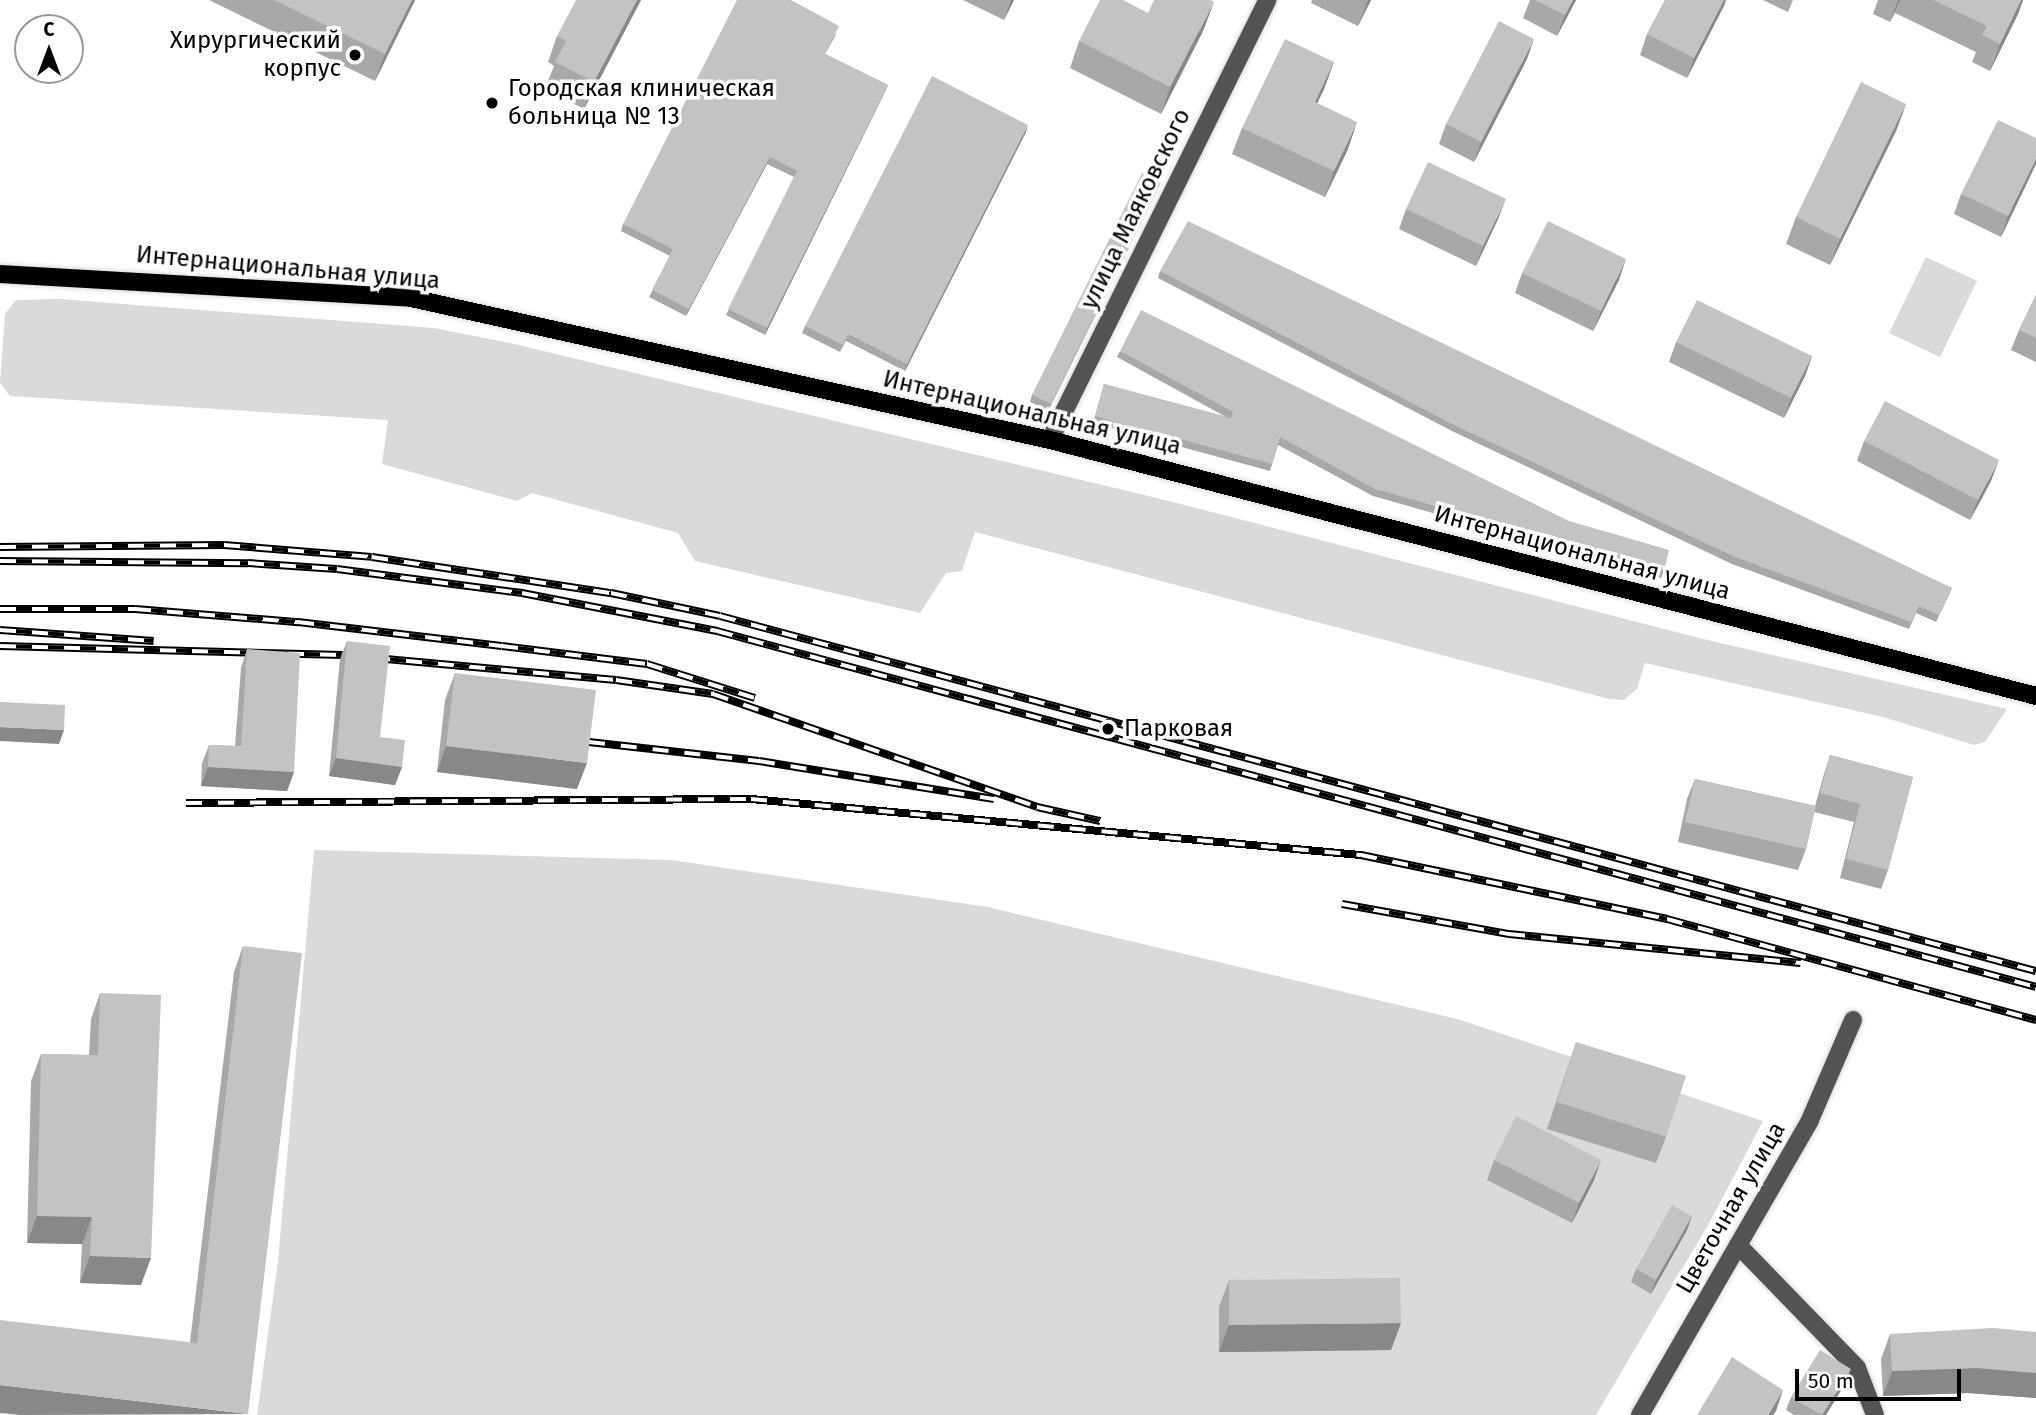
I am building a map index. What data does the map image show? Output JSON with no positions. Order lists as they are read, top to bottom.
{
  "streets": {
    "main road": ["Интернациональная улица"],
    "street": ["улица Маяковского", "Цветочная улица"]
  },
  "crossings": [
    ["улица Маяковского", "Интернациональная улица"]
  ],
  "places": ["Хирургический корпус", "Городская клиническая больница № 13", "Парковая"],
  "scale_bar": "50 m",
  "north": "top"
}
